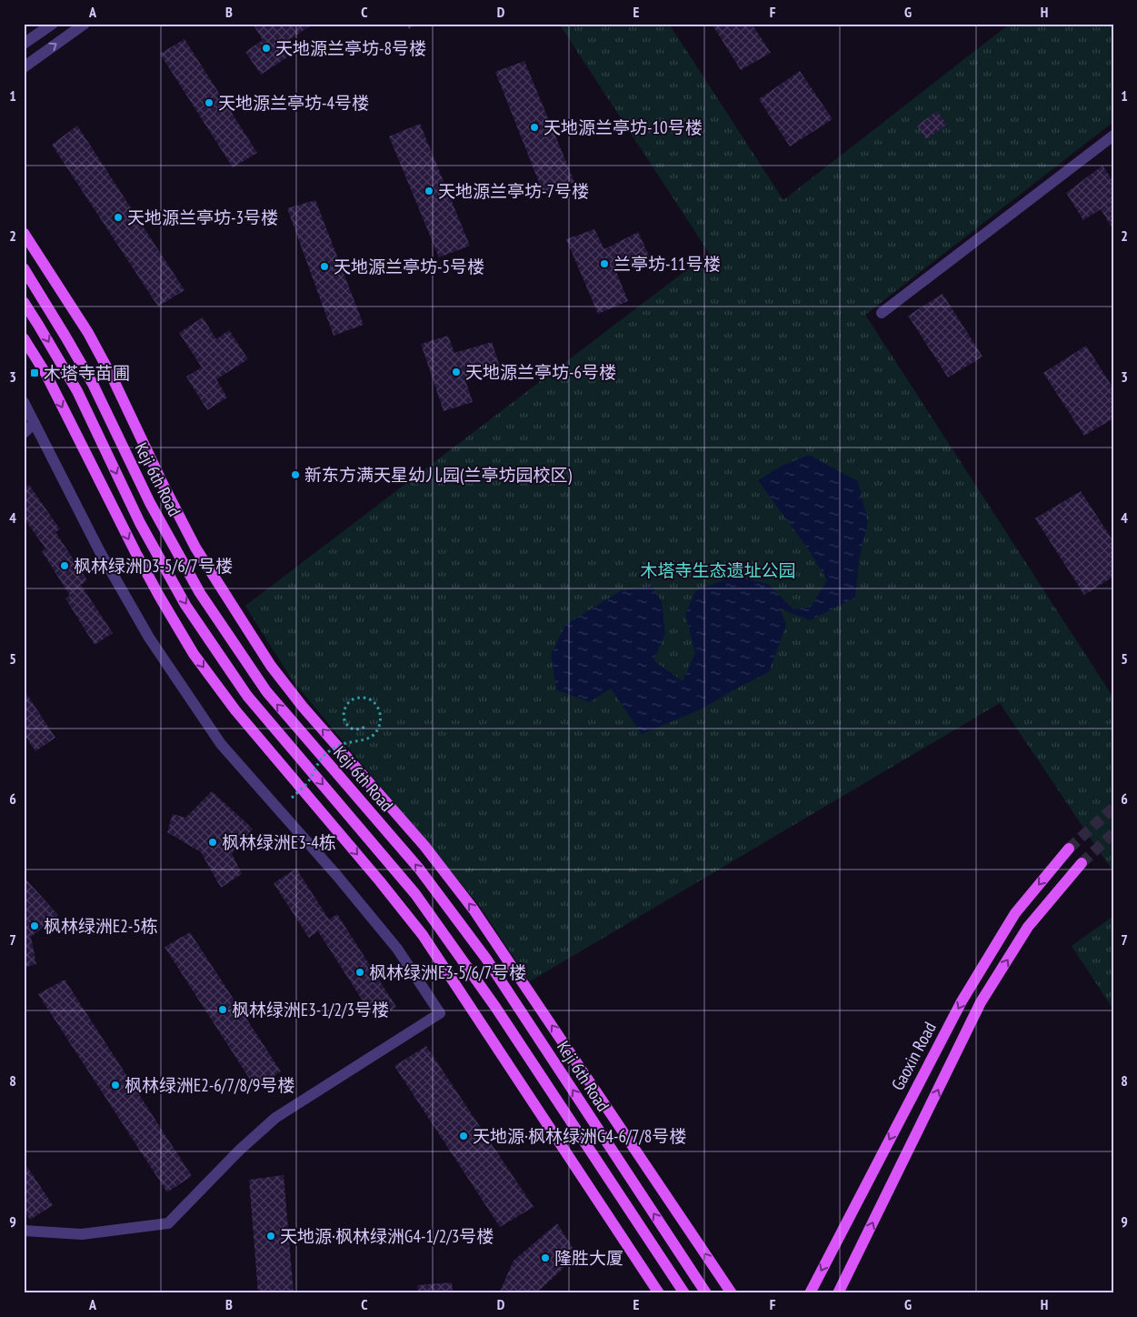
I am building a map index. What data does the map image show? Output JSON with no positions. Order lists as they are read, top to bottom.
{
  "streets": {
    "main road": ["Keji 6th Road", "Gaoxin Road"]
  },
  "parks": ["木塔寺生态遗址公园"],
  "places": {
    "other": [
      "天地源兰亭坊-8号楼",
      "天地源兰亭坊-4号楼",
      "天地源兰亭坊-10号楼",
      "天地源兰亭坊-7号楼",
      "天地源兰亭坊-3号楼",
      "兰亭坊-11号楼",
      "天地源兰亭坊-5号楼",
      "天地源兰亭坊-6号楼",
      "新东方满天星幼儿园(兰亭坊园校区)",
      "枫林绿洲D3-5/6/7号楼",
      "枫林绿洲E3-4栋",
      "枫林绿洲E2-5栋",
      "枫林绿洲E3-5/6/7号楼",
      "枫林绿洲E3-1/2/3号楼",
      "枫林绿洲E2-6/7/8/9号楼",
      "天地源·枫林绿洲G4-6/7/8号楼",
      "天地源·枫林绿洲G4-1/2/3号楼",
      "隆胜大厦"
    ],
    "transit": ["木塔寺苗圃"]
  },
  "grid": {
    "columns": [
      "A",
      "B",
      "C",
      "D",
      "E",
      "F",
      "G",
      "H"
    ],
    "rows": [
      "1",
      "2",
      "3",
      "4",
      "5",
      "6",
      "7",
      "8",
      "9"
    ]
  }
}
